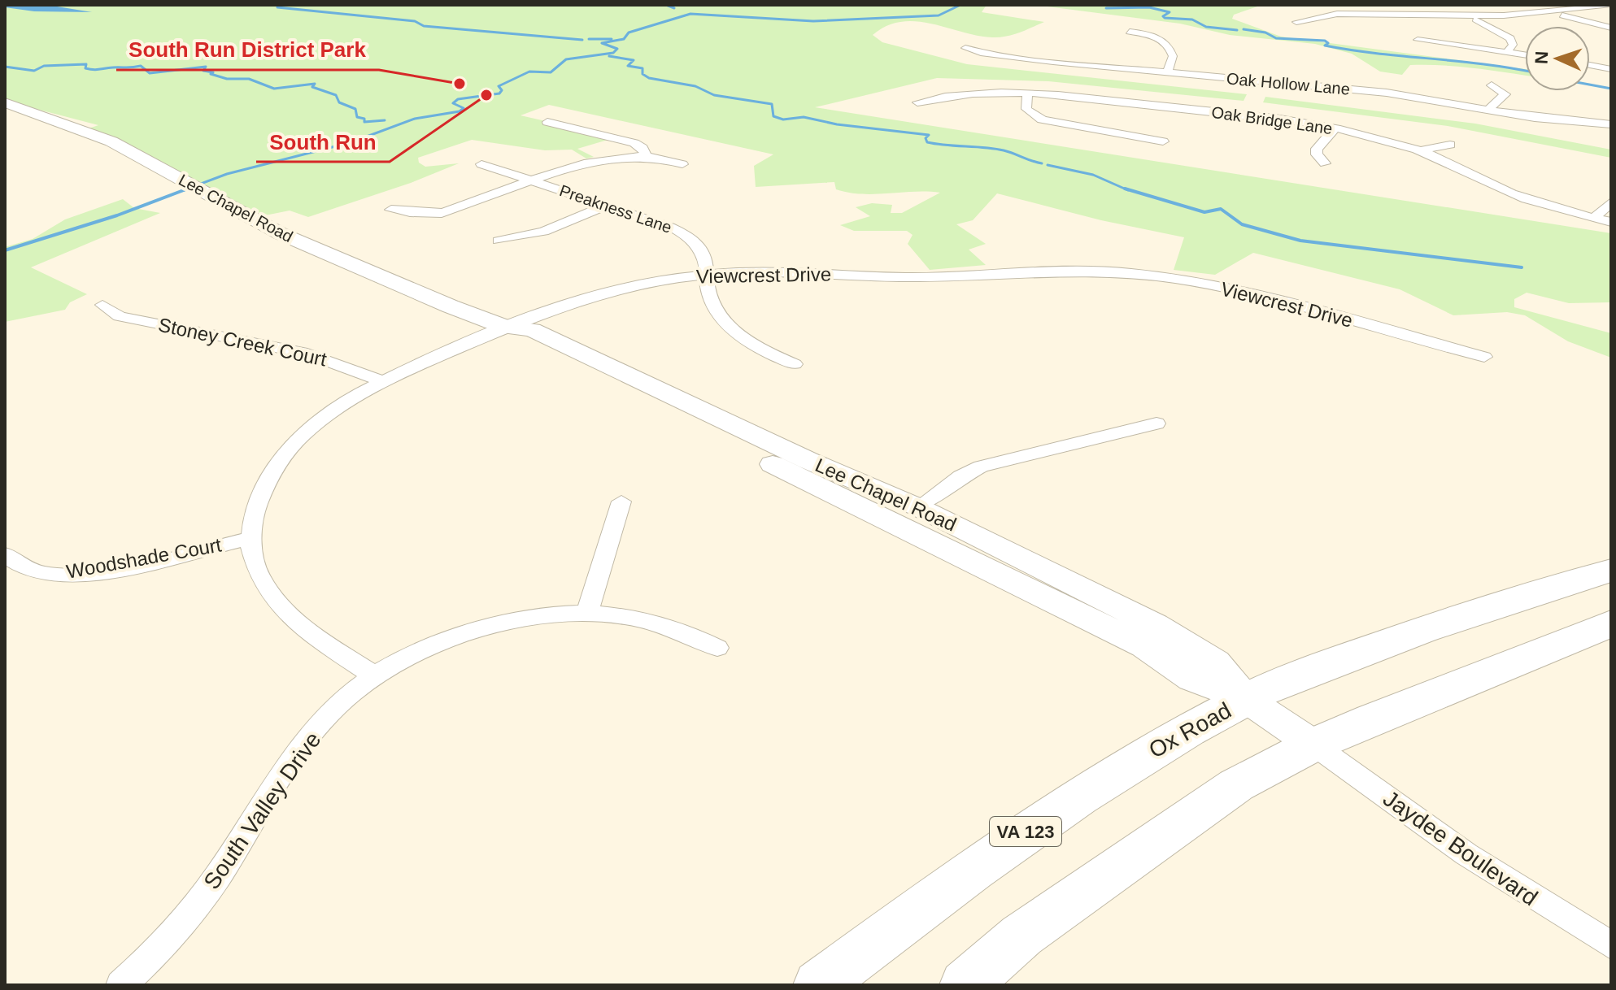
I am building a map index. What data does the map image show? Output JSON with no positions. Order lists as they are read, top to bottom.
{
  "streets": {
    "highway": ["Ox Road", "VA 123"],
    "main road": ["Lee Chapel Road"],
    "street": [
      "Oak Hollow Lane",
      "Oak Bridge Lane",
      "Preakness Lane",
      "Viewcrest Drive",
      "Stoney Creek Court",
      "Woodshade Court",
      "South Valley Drive",
      "Jaydee Boulevard"
    ]
  },
  "crossings": [
    ["Lee Chapel Road", "Viewcrest Drive"],
    ["Lee Chapel Road", "Ox Road"],
    ["Lee Chapel Road", "Jaydee Boulevard"],
    ["Preakness Lane", "Viewcrest Drive"],
    ["Viewcrest Drive", "Stoney Creek Court"],
    ["Viewcrest Drive", "Woodshade Court"]
  ],
  "places": ["South Run District Park", "South Run"],
  "north": "left"
}
